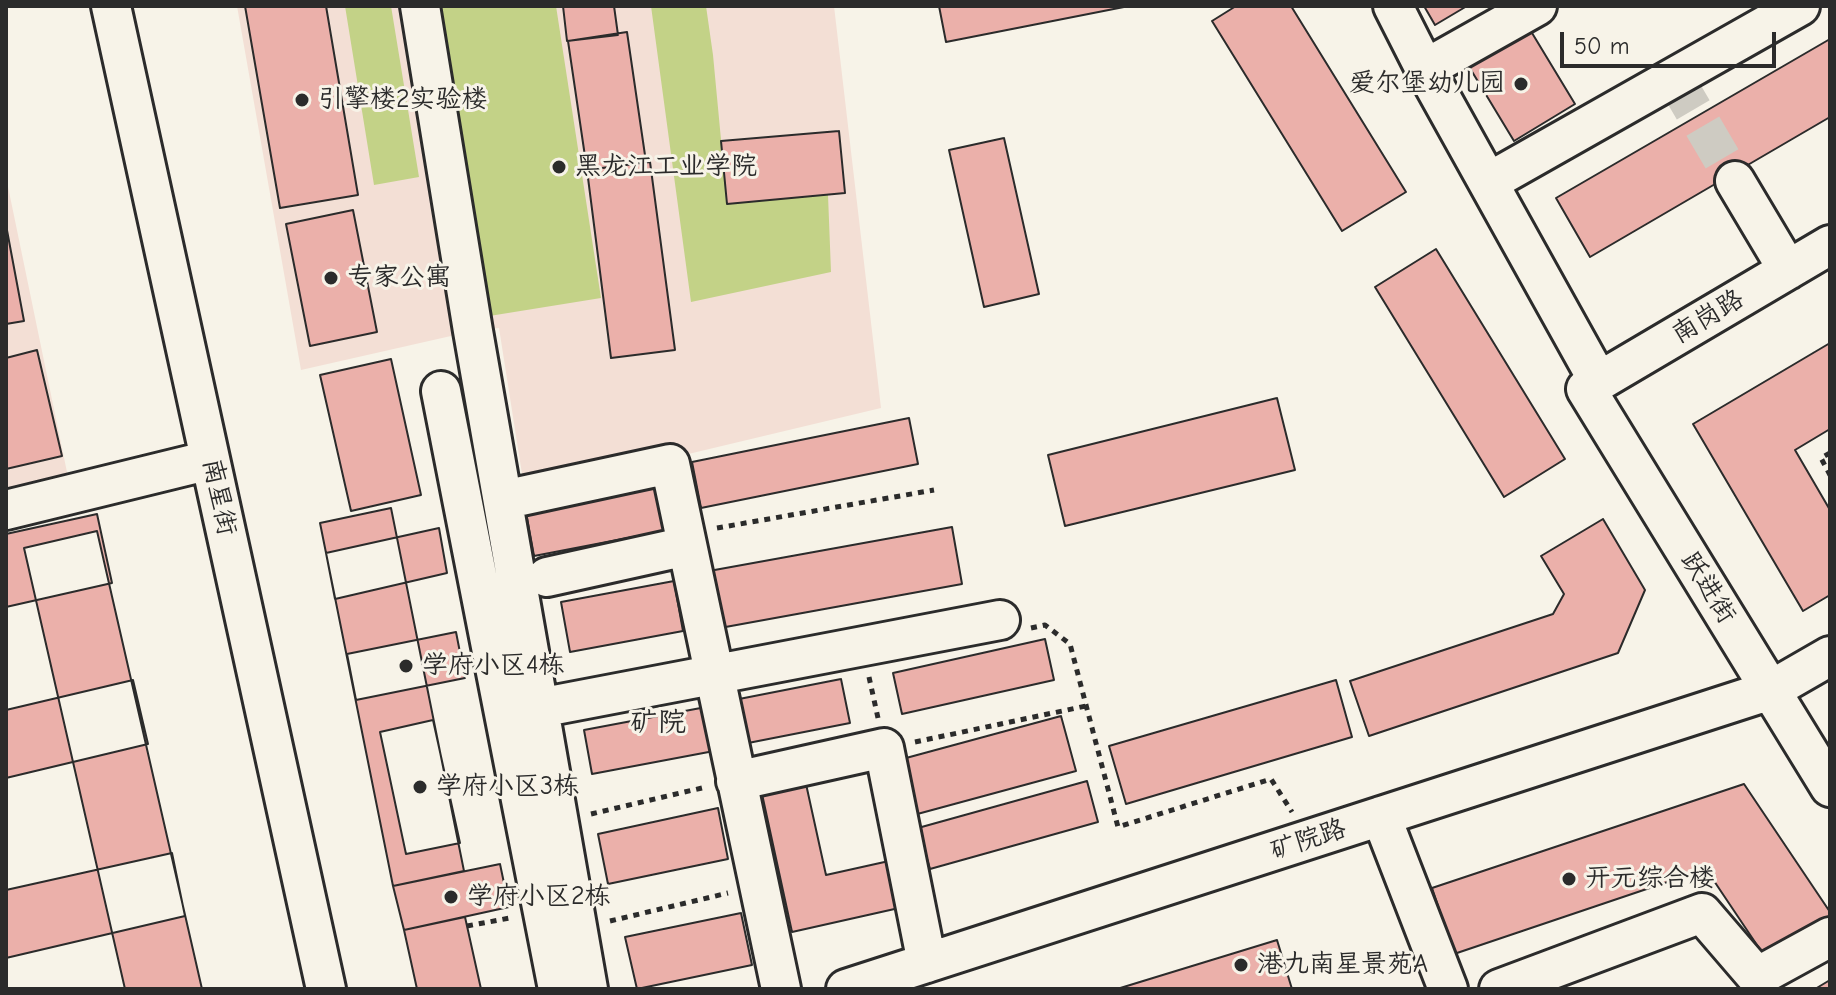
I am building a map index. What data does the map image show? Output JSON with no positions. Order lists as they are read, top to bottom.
{
  "streets": {
    "street": [
      "南岗路",
      "南星街",
      "跃进街",
      "矿院路"
    ]
  },
  "crossings": [
    ["南岗路", "跃进街"],
    ["跃进街", "矿院路"]
  ],
  "districts": ["矿院"],
  "places": [
    "爱尔堡幼儿园",
    "引擎楼2实验楼",
    "黑龙江工业学院",
    "专家公寓",
    "学府小区4栋",
    "学府小区3栋",
    "开元综合楼",
    "学府小区2栋",
    "港九南星景苑A"
  ],
  "scale_bar": "50 m"
}
